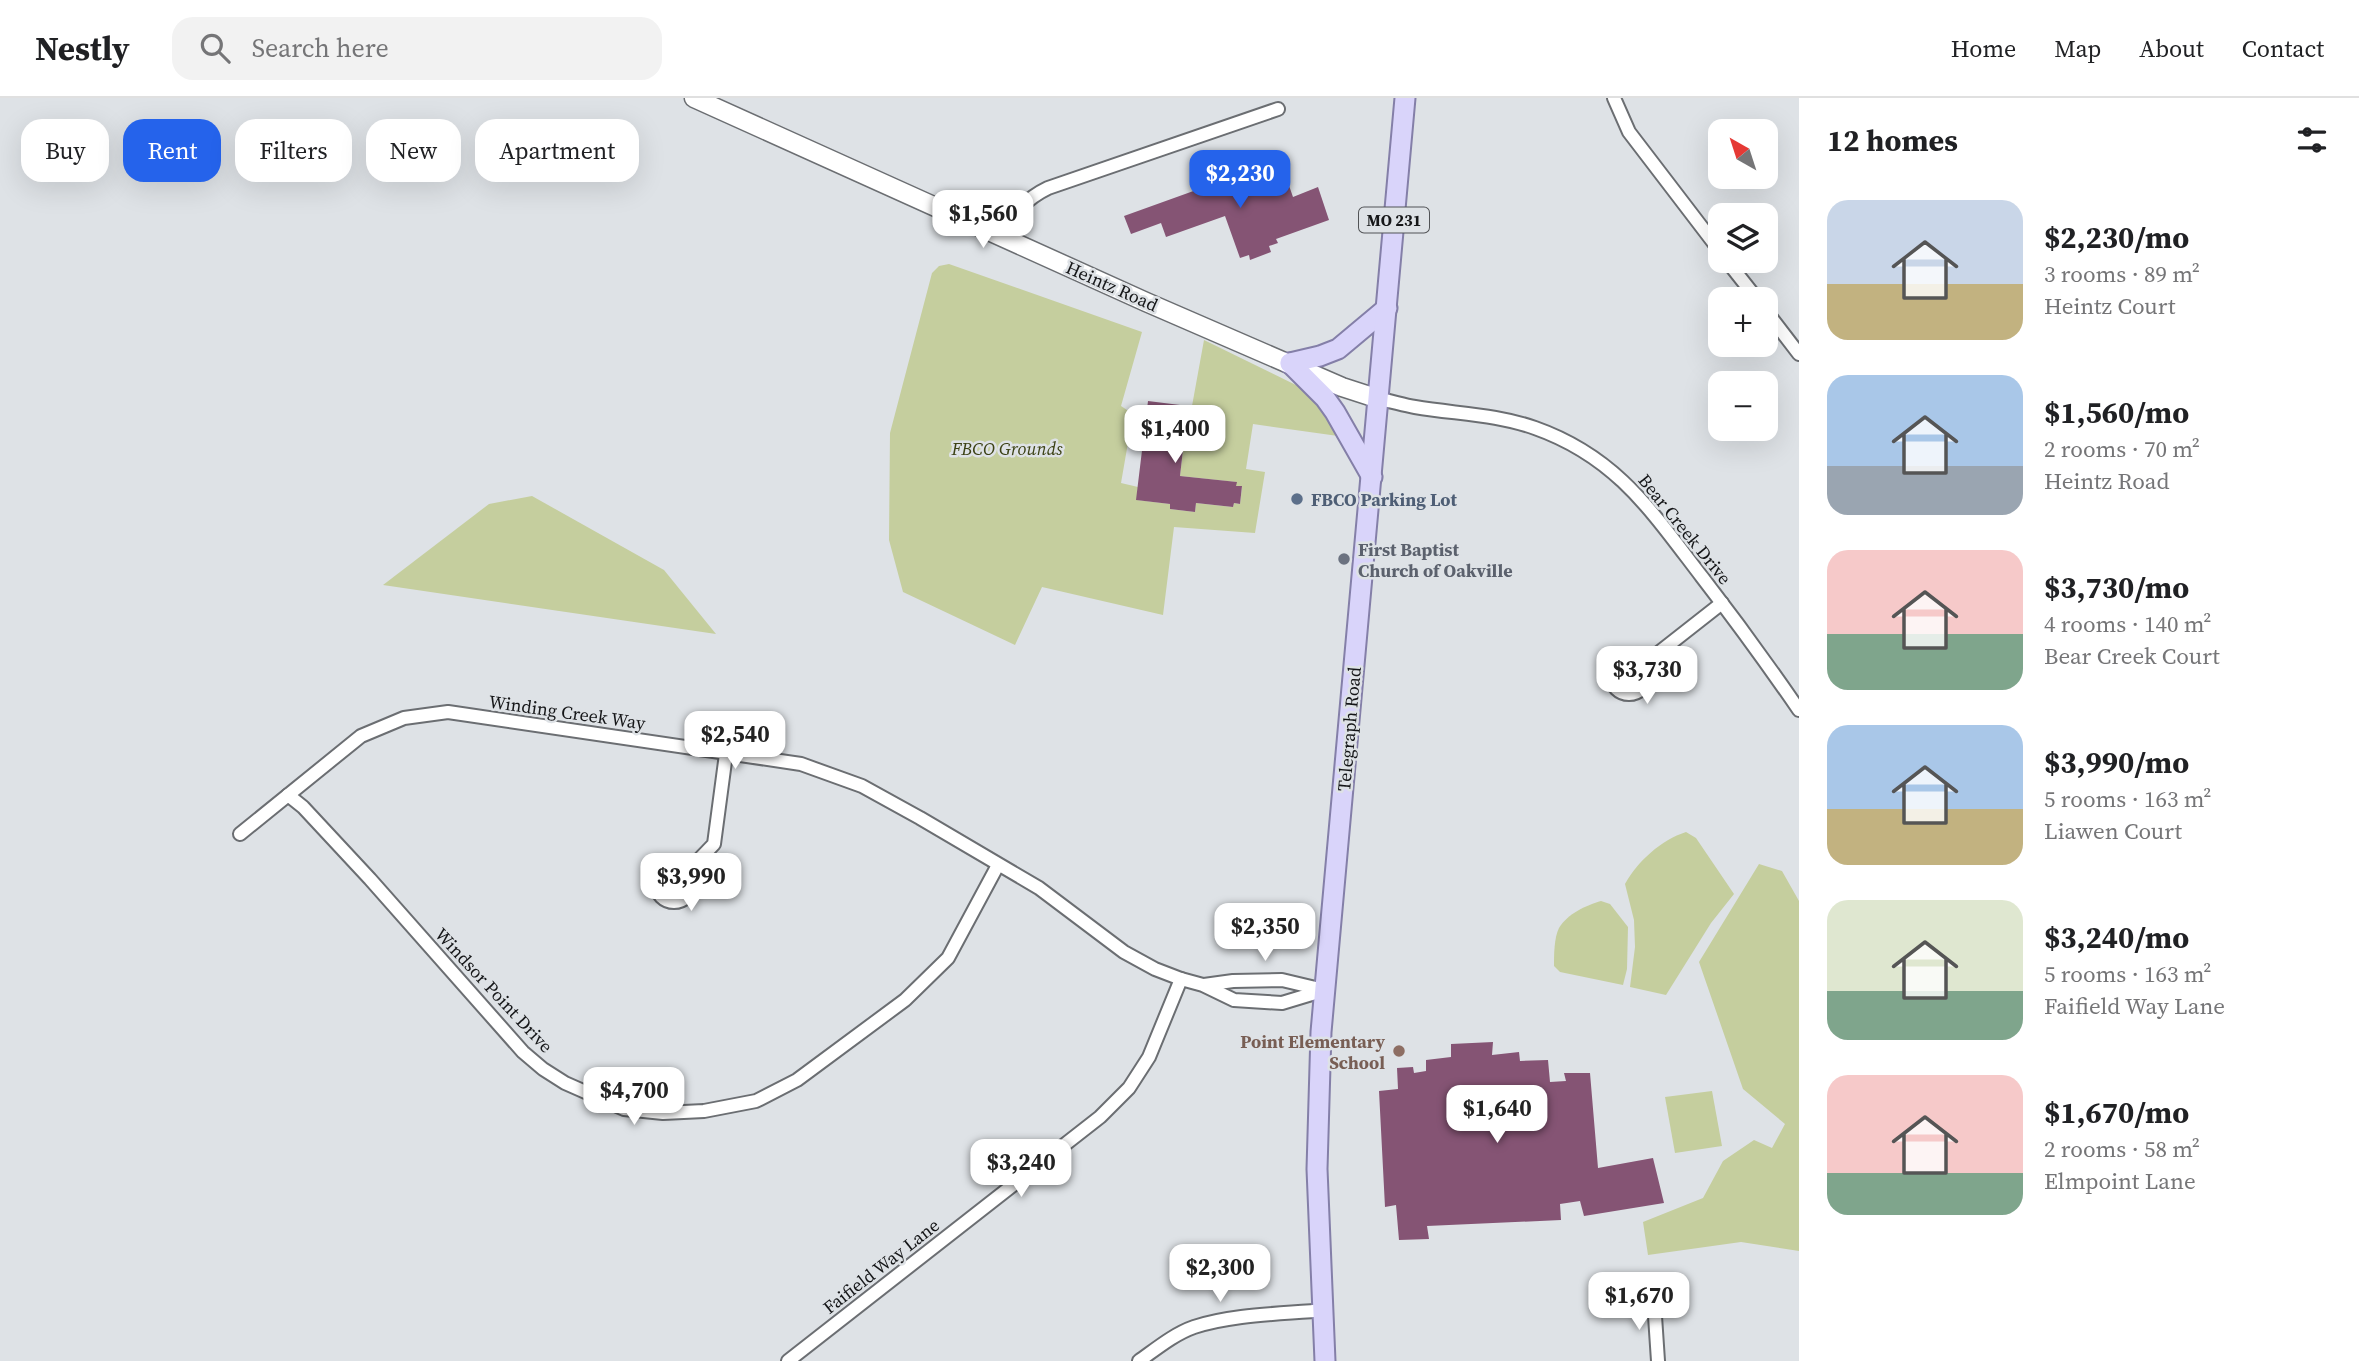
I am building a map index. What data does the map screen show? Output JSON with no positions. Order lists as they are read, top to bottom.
{
  "streets": {
    "main road": ["MO 231", "Telegraph Road"],
    "street": [
      "Heintz Road",
      "Bear Creek Drive",
      "Winding Creek Way",
      "Windsor Point Drive",
      "Faifield Way Lane"
    ]
  },
  "crossings": [
    ["Heintz Road", "Bear Creek Drive"],
    ["Heintz Road", "Telegraph Road"],
    ["Bear Creek Drive", "Telegraph Road"],
    ["Winding Creek Way", "Telegraph Road"],
    ["Winding Creek Way", "Windsor Point Drive"],
    ["Winding Creek Way", "Faifield Way Lane"]
  ],
  "parks": ["FBCO Grounds"],
  "places": ["FBCO Parking Lot", "First Baptist Church of Oakville", "Point Elementary School"],
  "north": "top left",
  "page": {
    "header": "Nestly",
    "search": "Search here",
    "nav": [
      "Home",
      "Map",
      "About",
      "Contact"
    ],
    "heading": "12 homes",
    "map_buttons": ["+", "−"],
    "chip": [
      "Buy",
      "Rent",
      "Filters",
      "New",
      "Apartment"
    ],
    "price": [
      "$2,230",
      "$1,560",
      "$1,400",
      "$3,730",
      "$2,540",
      "$3,990",
      "$2,350",
      "$4,700",
      "$1,640",
      "$3,240",
      "$2,300",
      "$1,670"
    ],
    "list": [
      {
        "name": "$2,230/mo",
        "note": "3 rooms · 89 m² · Heintz Court"
      },
      {
        "name": "$1,560/mo",
        "note": "2 rooms · 70 m² · Heintz Road"
      },
      {
        "name": "$3,730/mo",
        "note": "4 rooms · 140 m² · Bear Creek Court"
      },
      {
        "name": "$3,990/mo",
        "note": "5 rooms · 163 m² · Liawen Court"
      },
      {
        "name": "$3,240/mo",
        "note": "5 rooms · 163 m² · Faifield Way Lane"
      },
      {
        "name": "$1,670/mo",
        "note": "2 rooms · 58 m² · Elmpoint Lane"
      }
    ]
  }
}
